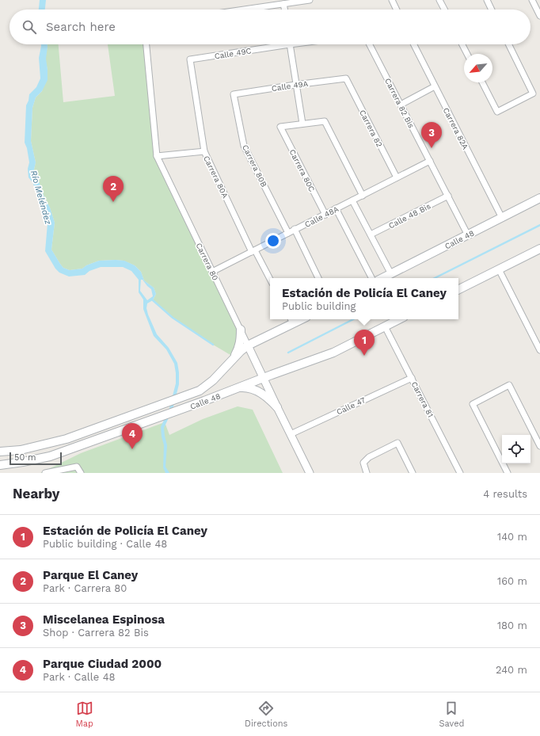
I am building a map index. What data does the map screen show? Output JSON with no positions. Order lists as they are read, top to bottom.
{
  "streets": {
    "main road": ["Calle 48"],
    "street": [
      "Calle 49C",
      "Calle 49A",
      "Carrera 82 Bis",
      "Carrera 82",
      "Carrera 82A",
      "Carrera 80B",
      "Carrera 80C",
      "Carrera 80A",
      "Calle 48 Bis",
      "Calle 48A",
      "Carrera 80",
      "Carrera 81",
      "Calle 47"
    ]
  },
  "crossings": [
    ["Calle 49C", "Carrera 80A"],
    ["Calle 49A", "Carrera 82"],
    ["Calle 49A", "Carrera 80B"],
    ["Carrera 82 Bis", "Calle 48 Bis"],
    ["Carrera 82 Bis", "Calle 48A"],
    ["Carrera 82 Bis", "Calle 48"],
    ["Carrera 82", "Calle 48A"],
    ["Carrera 82A", "Calle 48"],
    ["Carrera 80B", "Calle 48A"],
    ["Carrera 80C", "Calle 48A"],
    ["Carrera 80A", "Calle 48A"],
    ["Calle 48A", "Carrera 80"],
    ["Calle 48", "Carrera 80"],
    ["Calle 48", "Carrera 81"],
    ["Carrera 80", "Calle 47"],
    ["Carrera 81", "Calle 47"]
  ],
  "water": ["Río Meléndez"],
  "scale_bar": "50 m",
  "north": "bottom left",
  "page": {
    "search": "Search here",
    "pins": [
      "3",
      "2",
      "1",
      "4"
    ],
    "popup": ["Estación de Policía El Caney", "Public building"],
    "scale": "50 m",
    "heading": ["Nearby", "4 results"],
    "list": [
      {
        "mark": "1",
        "name": "Estación de Policía El Caney",
        "note": "Public building · Calle 48",
        "value": "140 m"
      },
      {
        "mark": "2",
        "name": "Parque El Caney",
        "note": "Park · Carrera 80",
        "value": "160 m"
      },
      {
        "mark": "3",
        "name": "Miscelanea Espinosa",
        "note": "Shop · Carrera 82 Bis",
        "value": "180 m"
      },
      {
        "mark": "4",
        "name": "Parque Ciudad 2000",
        "note": "Park · Calle 48",
        "value": "240 m"
      }
    ],
    "nav": ["Map", "Directions", "Saved"]
  }
}
